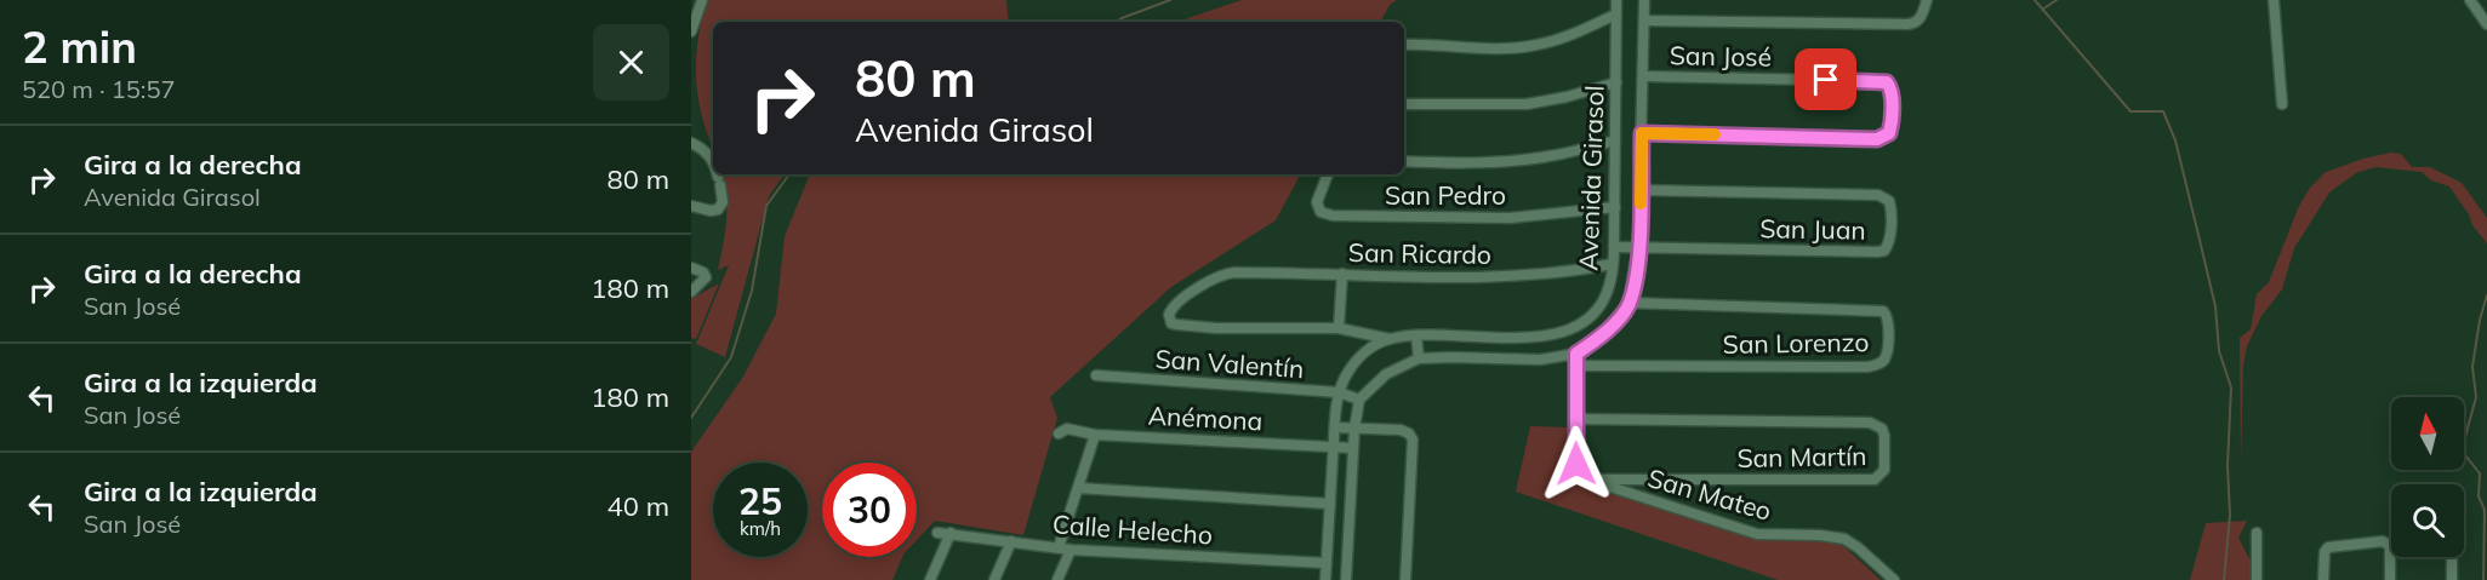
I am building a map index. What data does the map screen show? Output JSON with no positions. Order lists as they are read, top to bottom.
{
  "streets": {
    "street": [
      "San José",
      "Avenida Girasol",
      "San Pedro",
      "San Juan",
      "San Ricardo",
      "San Lorenzo",
      "San Valentín",
      "Anémona",
      "San Martín",
      "San Mateo",
      "Calle Helecho"
    ]
  },
  "crossings": [
    ["San José", "Avenida Girasol"],
    ["Avenida Girasol", "San Pedro"],
    ["Avenida Girasol", "San Juan"],
    ["Avenida Girasol", "San Ricardo"],
    ["Avenida Girasol", "San Lorenzo"],
    ["Avenida Girasol", "San Valentín"],
    ["Avenida Girasol", "Anémona"],
    ["Avenida Girasol", "Calle Helecho"],
    ["San Martín", "San Mateo"]
  ],
  "north": "top",
  "page": {
    "heading": ["2 min", "520 m · 15:57"],
    "turn": ["80 m", "Avenida Girasol"],
    "list": [
      {
        "name": "Gira a la derecha",
        "note": "Avenida Girasol",
        "value": "80 m"
      },
      {
        "name": "Gira a la derecha",
        "note": "San José",
        "value": "180 m"
      },
      {
        "name": "Gira a la izquierda",
        "note": "San José",
        "value": "180 m"
      },
      {
        "name": "Gira a la izquierda",
        "note": "San José",
        "value": "40 m"
      }
    ],
    "speed": "25 km/h",
    "limit": "30"
  }
}
